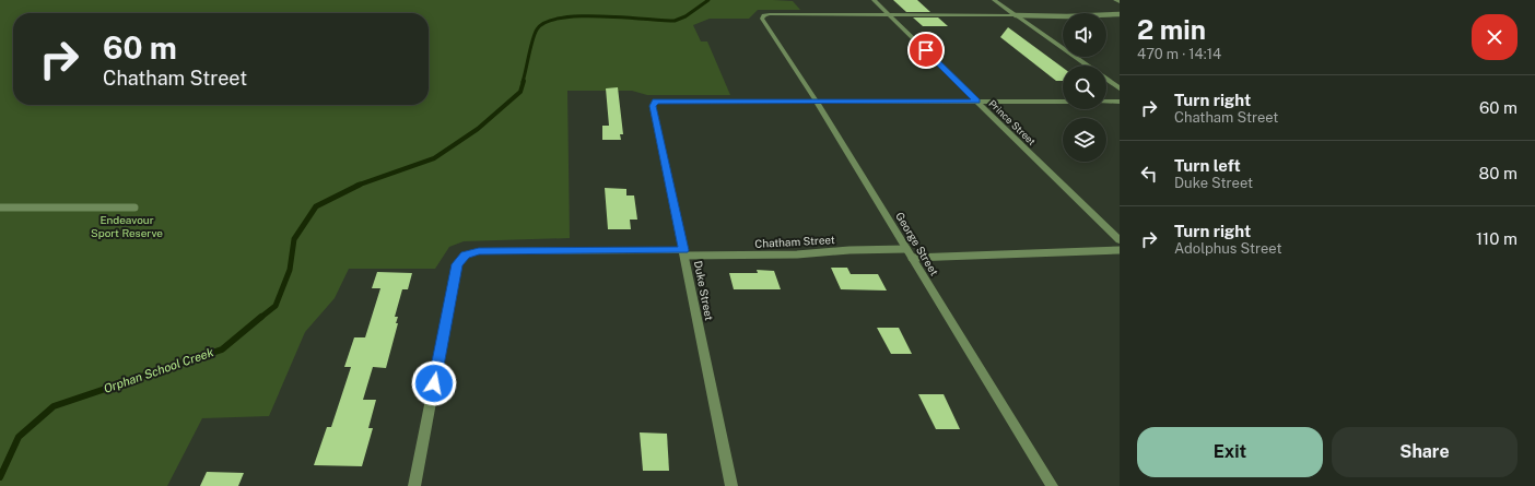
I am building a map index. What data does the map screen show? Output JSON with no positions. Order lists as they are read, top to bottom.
{
  "streets": {
    "street": [
      "Prince Street",
      "Chatham Street",
      "George Street",
      "Duke Street"
    ]
  },
  "crossings": [
    ["Prince Street", "George Street"],
    ["Chatham Street", "George Street"],
    ["Chatham Street", "Duke Street"],
    ["George Street", "Duke Street"]
  ],
  "water": ["Orphan School Creek"],
  "parks": ["Endeavour Sport Reserve"],
  "page": {
    "heading": ["2 min", "470 m · 14:14"],
    "turn": ["60 m", "Chatham Street"],
    "list": [
      {
        "name": "Turn right",
        "note": "Chatham Street",
        "value": "60 m"
      },
      {
        "name": "Turn left",
        "note": "Duke Street",
        "value": "80 m"
      },
      {
        "name": "Turn right",
        "note": "Adolphus Street",
        "value": "110 m"
      }
    ],
    "buttons": ["Exit", "Share"]
  }
}
